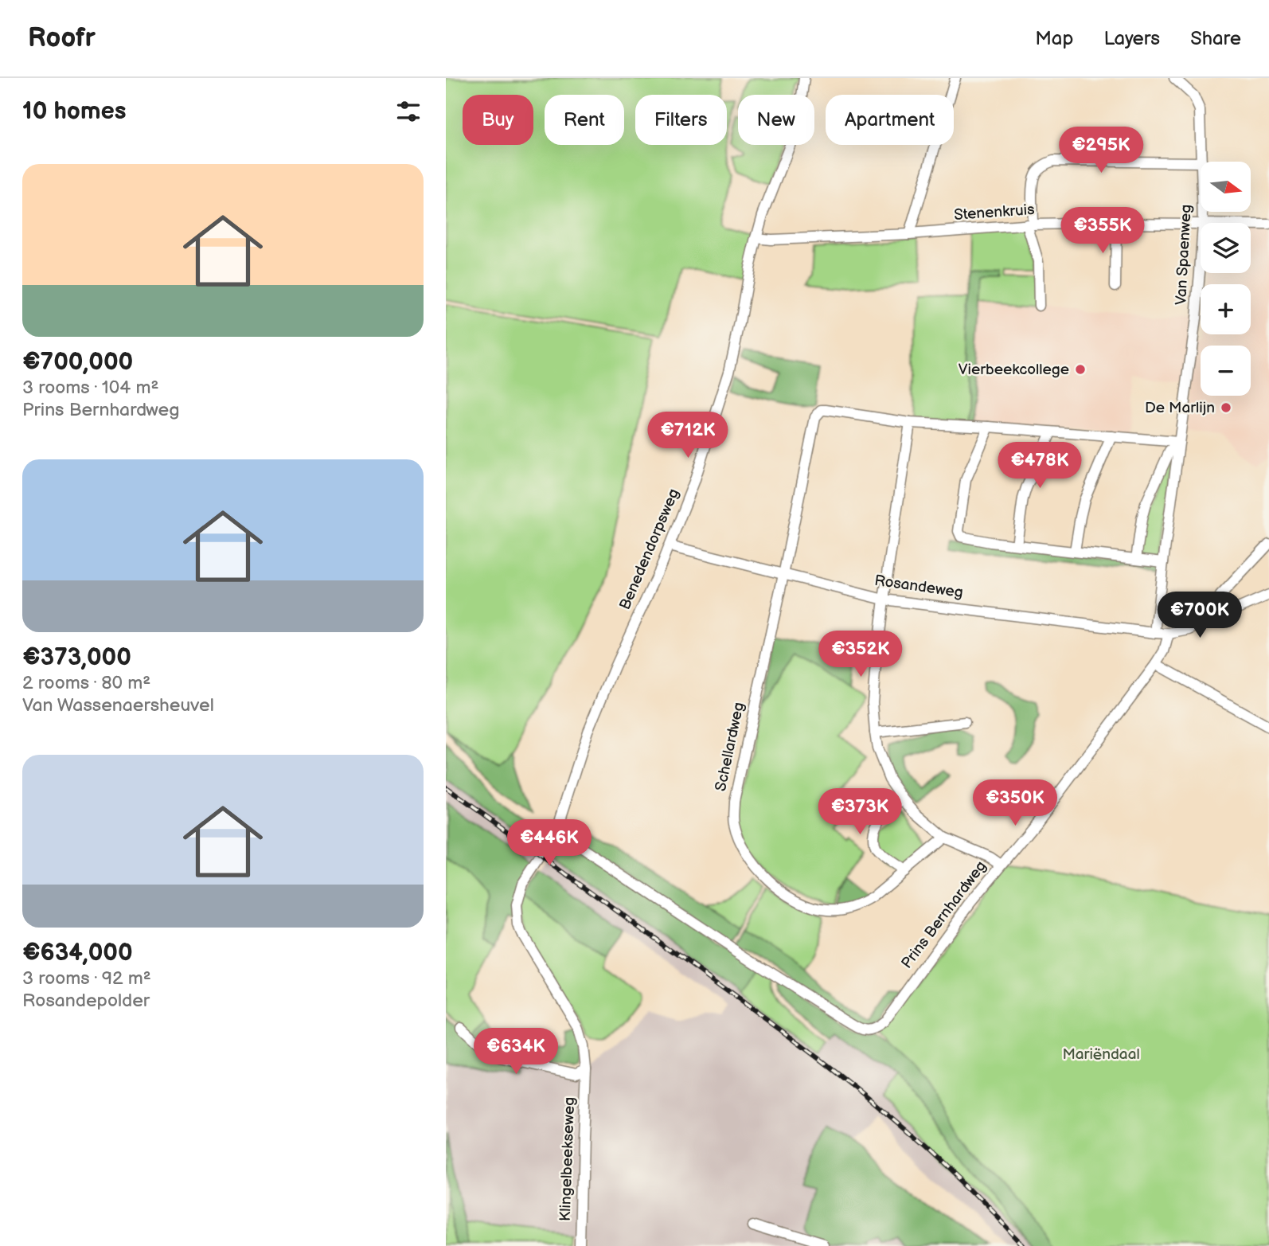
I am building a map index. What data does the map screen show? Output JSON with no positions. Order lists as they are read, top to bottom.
{
  "streets": {
    "street": [
      "Stenenkruis",
      "Van Spaenweg",
      "Benedendorpsweg",
      "Rosandeweg",
      "Schellardweg",
      "Prins Bernhardweg",
      "Klingelbeekseweg"
    ]
  },
  "crossings": [
    ["Stenenkruis", "Benedendorpsweg"],
    ["Van Spaenweg", "Rosandeweg"],
    ["Benedendorpsweg", "Rosandeweg"],
    ["Benedendorpsweg", "Prins Bernhardweg"],
    ["Benedendorpsweg", "Klingelbeekseweg"],
    ["Rosandeweg", "Schellardweg"],
    ["Rosandeweg", "Prins Bernhardweg"],
    ["Prins Bernhardweg", "Klingelbeekseweg"]
  ],
  "parks": ["Mariëndaal"],
  "places": ["Vierbeekcollege", "De Marlijn"],
  "north": "right",
  "page": {
    "header": "Roofr",
    "nav": ["Map", "Layers", "Share"],
    "heading": "10 homes",
    "chip": [
      "Buy",
      "Rent",
      "Filters",
      "New",
      "Apartment"
    ],
    "price": [
      "€295K",
      "€355K",
      "€712K",
      "€478K",
      "€700K",
      "€352K",
      "€350K",
      "€373K",
      "€446K",
      "€634K"
    ],
    "list": [
      {
        "name": "€700,000",
        "note": "3 rooms · 104 m² · Prins Bernhardweg"
      },
      {
        "name": "€373,000",
        "note": "2 rooms · 80 m² · Van Wassenaersheuvel"
      },
      {
        "name": "€634,000",
        "note": "3 rooms · 92 m² · Rosandepolder"
      }
    ],
    "map_buttons": ["+", "−"]
  }
}
